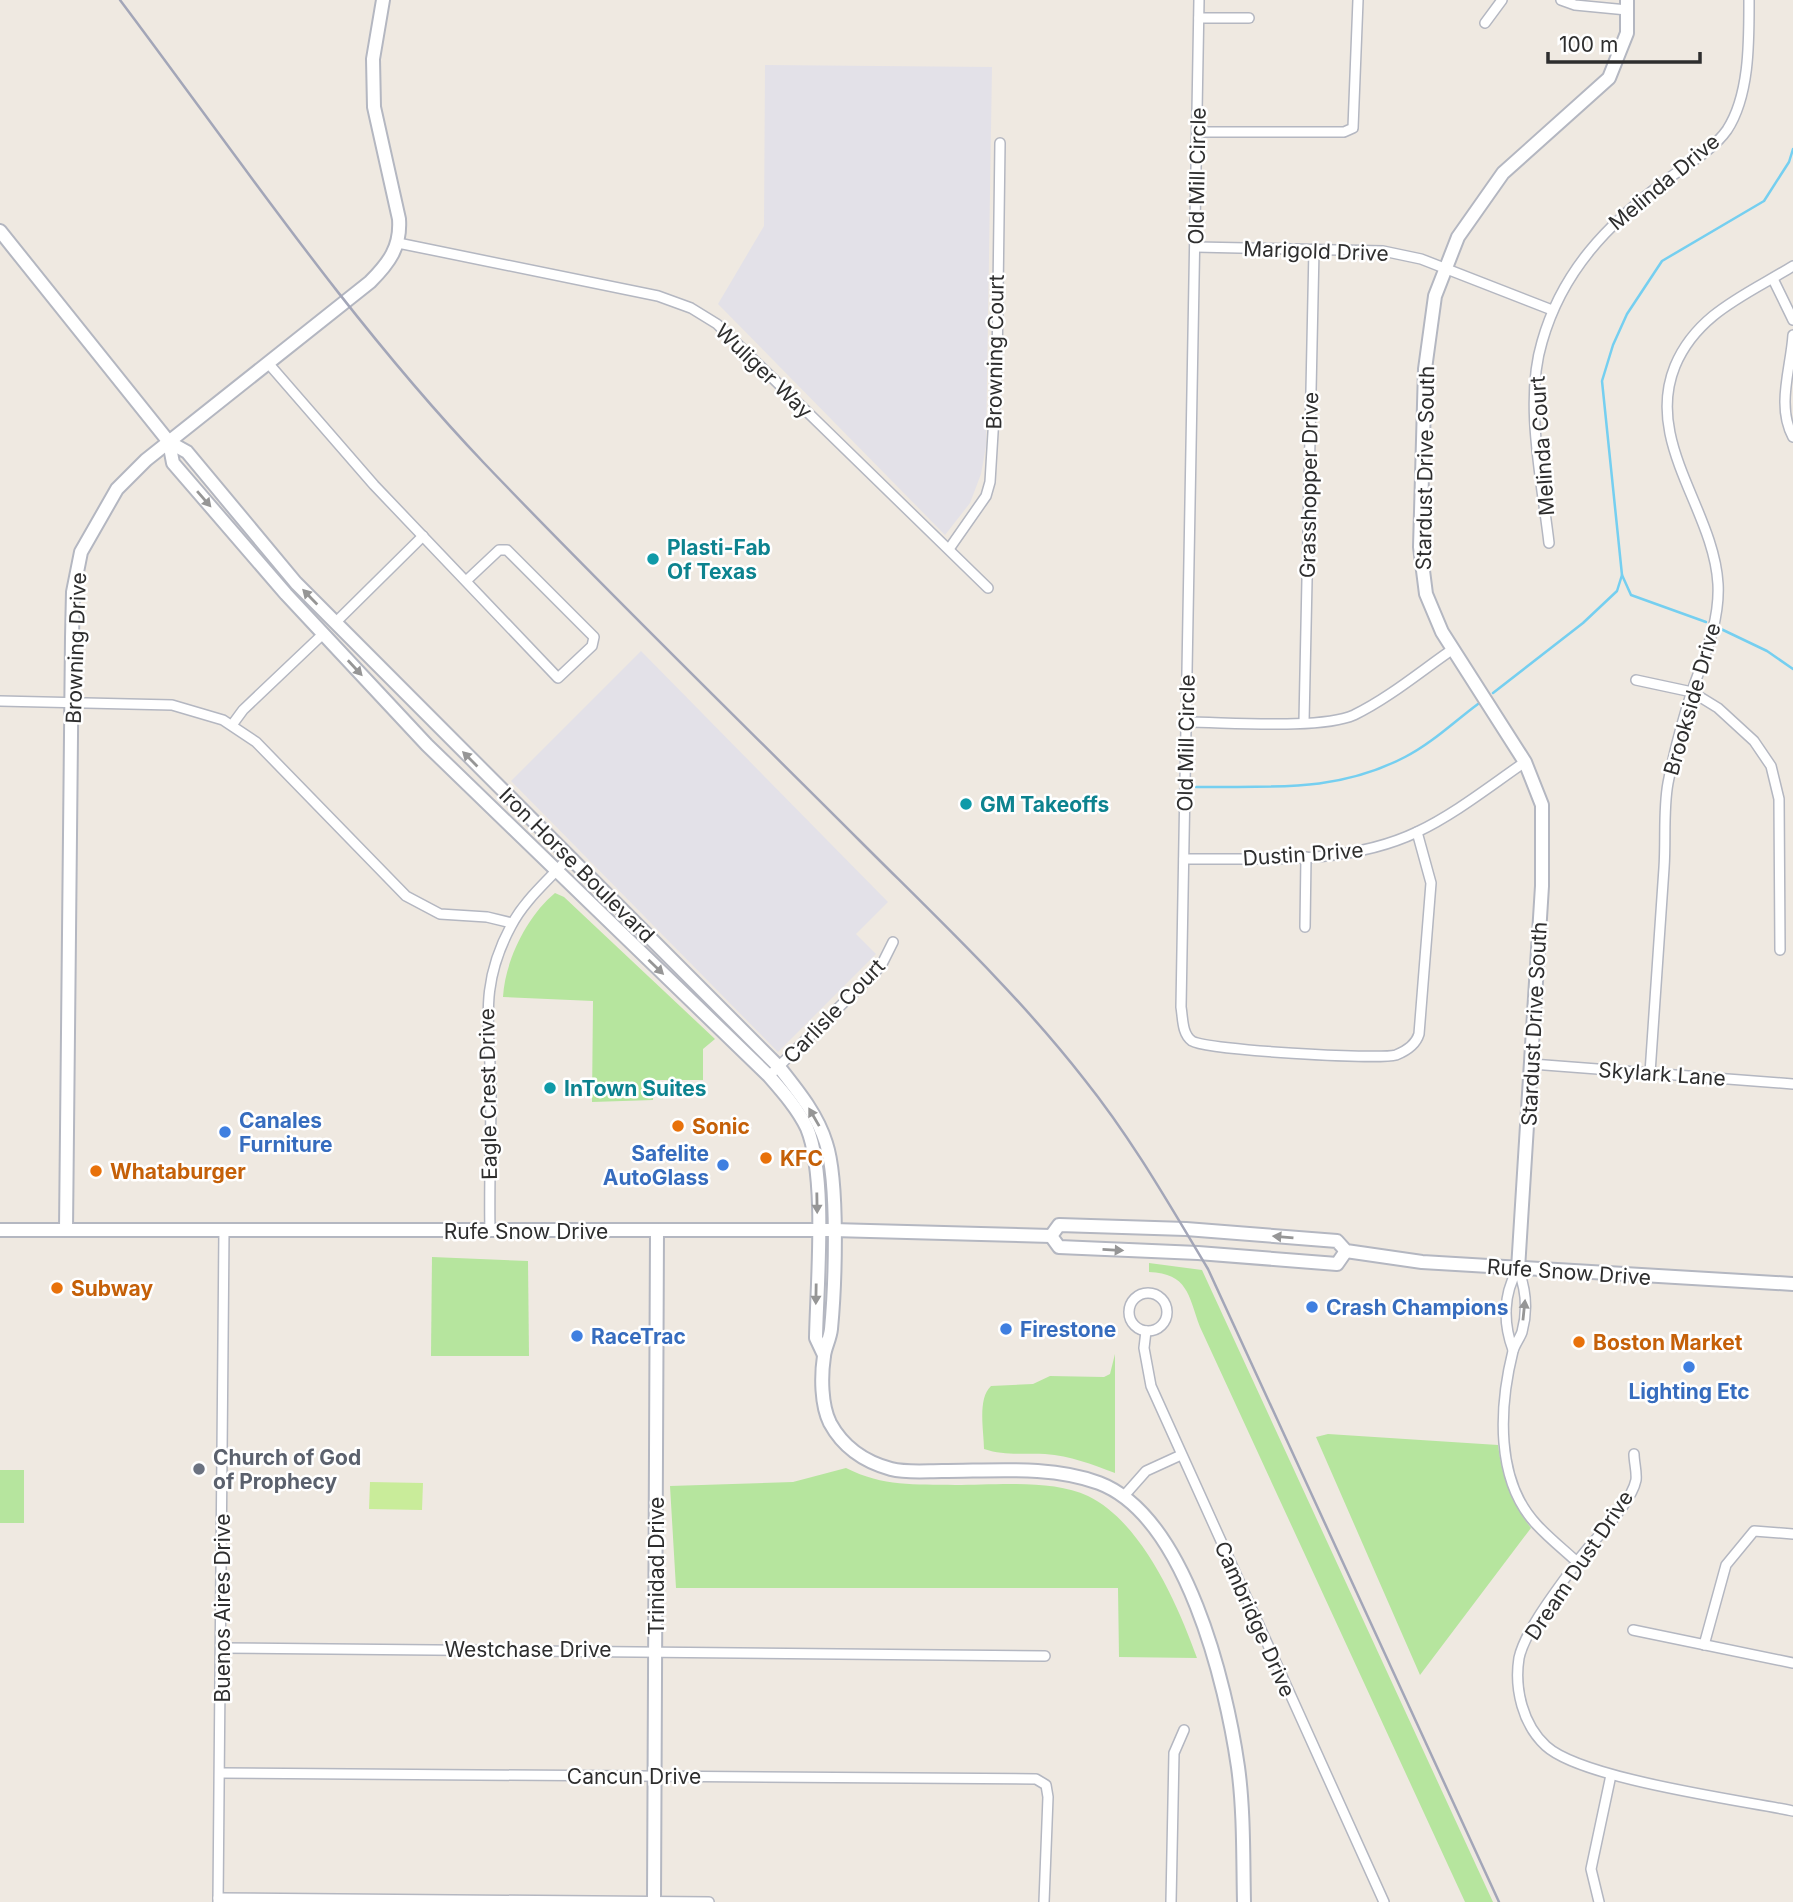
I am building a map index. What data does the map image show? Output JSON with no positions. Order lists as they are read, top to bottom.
{
  "streets": {
    "street": [
      "Old Mill Circle",
      "Melinda Drive",
      "Marigold Drive",
      "Browning Court",
      "Wuliger Way",
      "Melinda Court",
      "Stardust Drive South",
      "Grasshopper Drive",
      "Browning Drive",
      "Brookside Drive",
      "Dustin Drive",
      "Iron Horse Boulevard",
      "Carlisle Court",
      "Skylark Lane",
      "Eagle Crest Drive",
      "Rufe Snow Drive",
      "Dream Dust Drive",
      "Trinidad Drive",
      "Buenos Aires Drive",
      "Cambridge Drive",
      "Westchase Drive",
      "Cancun Drive"
    ]
  },
  "crossings": [
    ["Old Mill Circle", "Marigold Drive"],
    ["Old Mill Circle", "Dustin Drive"],
    ["Melinda Drive", "Marigold Drive"],
    ["Melinda Drive", "Melinda Court"],
    ["Marigold Drive", "Melinda Court"],
    ["Marigold Drive", "Stardust Drive South"],
    ["Marigold Drive", "Grasshopper Drive"],
    ["Browning Court", "Wuliger Way"],
    ["Wuliger Way", "Browning Drive"],
    ["Stardust Drive South", "Dustin Drive"],
    ["Stardust Drive South", "Skylark Lane"],
    ["Stardust Drive South", "Rufe Snow Drive"],
    ["Browning Drive", "Iron Horse Boulevard"],
    ["Browning Drive", "Rufe Snow Drive"],
    ["Brookside Drive", "Skylark Lane"],
    ["Iron Horse Boulevard", "Carlisle Court"],
    ["Iron Horse Boulevard", "Eagle Crest Drive"],
    ["Iron Horse Boulevard", "Rufe Snow Drive"],
    ["Eagle Crest Drive", "Rufe Snow Drive"],
    ["Rufe Snow Drive", "Trinidad Drive"],
    ["Rufe Snow Drive", "Buenos Aires Drive"],
    ["Trinidad Drive", "Westchase Drive"],
    ["Trinidad Drive", "Cancun Drive"],
    ["Buenos Aires Drive", "Westchase Drive"],
    ["Buenos Aires Drive", "Cancun Drive"]
  ],
  "places": [
    "Plasti-Fab Of Texas",
    "GM Takeoffs",
    "InTown Suites",
    "Sonic",
    "Canales Furniture",
    "KFC",
    "Safelite AutoGlass",
    "Whataburger",
    "Subway",
    "Crash Champions",
    "Firestone",
    "RaceTrac",
    "Boston Market",
    "Lighting Etc",
    "Church of God of Prophecy"
  ],
  "scale_bar": "100 m"
}
